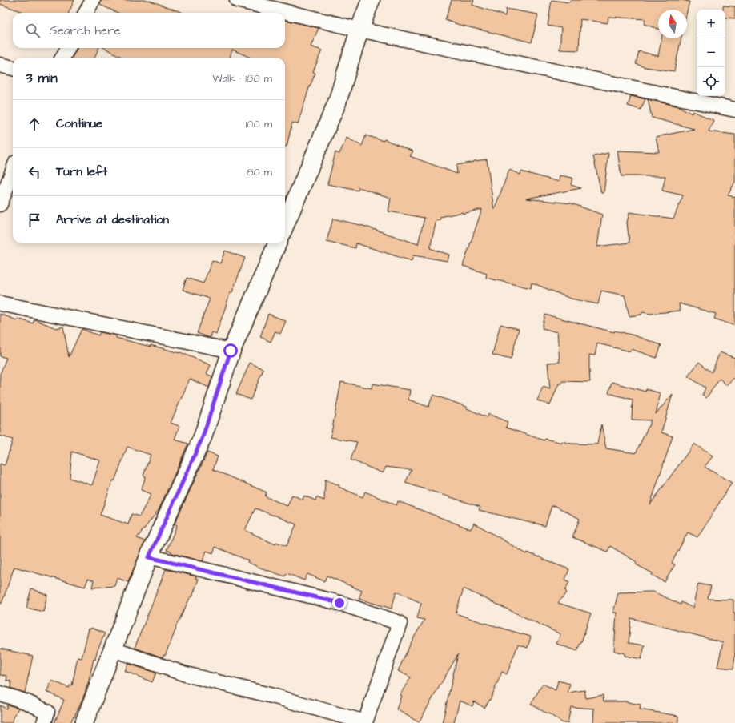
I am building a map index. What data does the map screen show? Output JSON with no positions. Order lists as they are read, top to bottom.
{
  "north": "top",
  "page": {
    "map_buttons": ["+", "−"],
    "search": "Search here",
    "heading": ["3 min", "Walk · 180 m"],
    "list": [
      ["Continue", "100 m"],
      ["Turn left", "80 m"],
      "Arrive at destination"
    ]
  }
}
